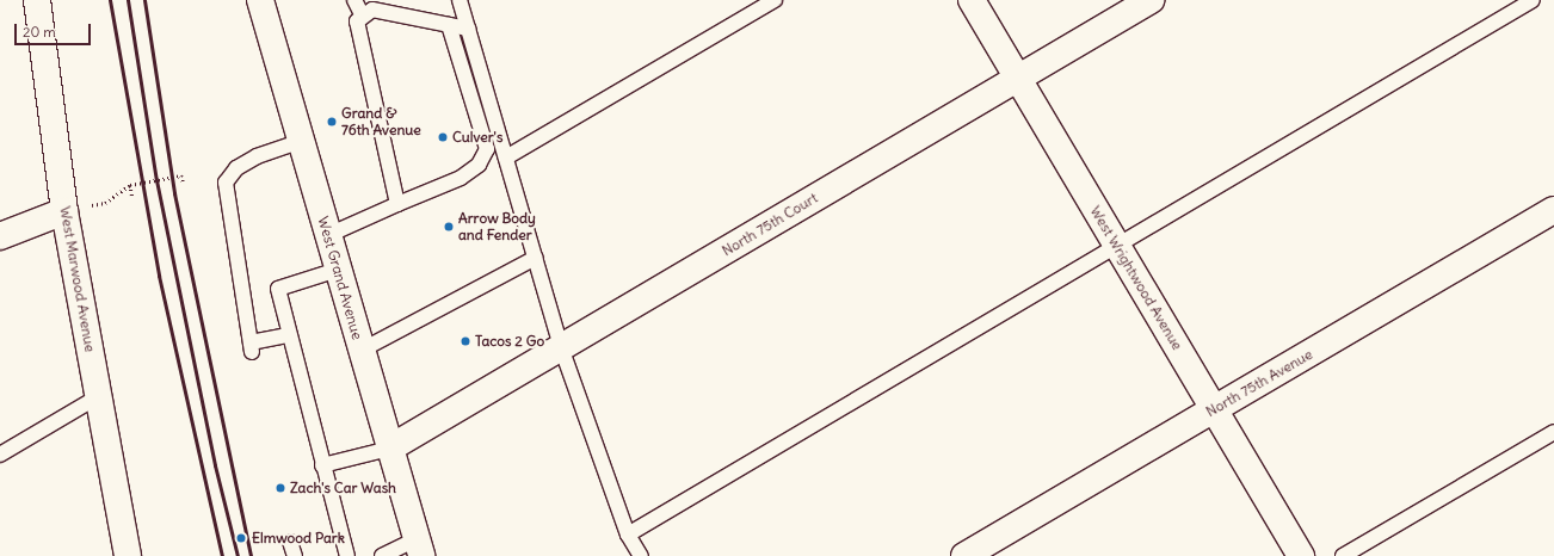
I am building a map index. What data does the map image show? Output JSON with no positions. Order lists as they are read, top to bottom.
{
  "streets": {
    "street": [
      "North 75th Court",
      "West Grand Avenue",
      "West Wrightwood Avenue",
      "West Marwood Avenue",
      "North 75th Avenue"
    ]
  },
  "crossings": [
    ["North 75th Court", "West Grand Avenue"],
    ["North 75th Court", "West Wrightwood Avenue"],
    ["West Wrightwood Avenue", "North 75th Avenue"]
  ],
  "places": [
    "Grand & 76th Avenue",
    "Culver's",
    "Arrow Body and Fender",
    "Tacos 2 Go",
    "Zach's Car Wash",
    "Elmwood Park"
  ],
  "scale_bar": "20 m"
}
